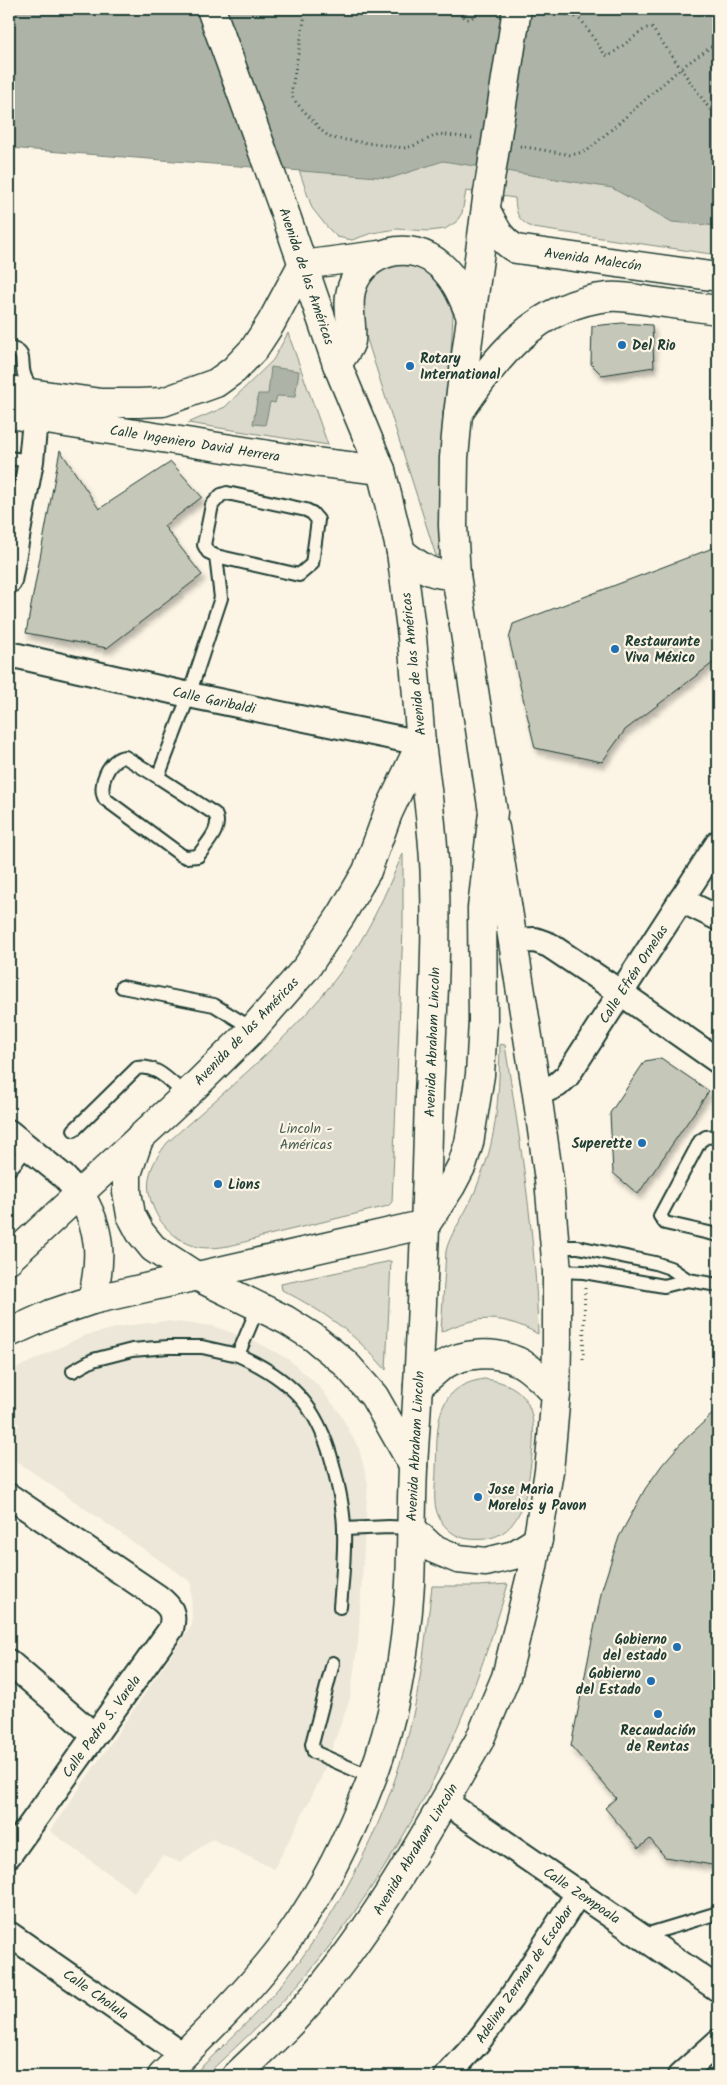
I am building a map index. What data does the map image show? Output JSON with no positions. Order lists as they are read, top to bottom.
{
  "streets": {
    "main road": [
      "Avenida Malecón",
      "Avenida de las Américas",
      "Calle Ingeniero David Herrera",
      "Avenida Abraham Lincoln"
    ],
    "street": [
      "Calle Garibaldi",
      "Calle Efrén Ornelas",
      "Calle Pedro S. Varela",
      "Calle Zempoala",
      "Adelina Zerman de Escobar",
      "Calle Cholula"
    ]
  },
  "crossings": [
    ["Avenida de las Américas", "Calle Ingeniero David Herrera"],
    ["Avenida de las Américas", "Calle Garibaldi"],
    ["Avenida de las Américas", "Avenida Abraham Lincoln"],
    ["Calle Garibaldi", "Avenida Abraham Lincoln"],
    ["Calle Efrén Ornelas", "Avenida Abraham Lincoln"],
    ["Avenida Abraham Lincoln", "Calle Zempoala"],
    ["Avenida Abraham Lincoln", "Calle Cholula"],
    ["Calle Zempoala", "Adelina Zerman de Escobar"]
  ],
  "parks": ["Lincoln - Américas"],
  "places": [
    "Del Rio",
    "Rotary International",
    "Restaurante Viva México",
    "Superette",
    "Lions",
    "Jose Maria Morelos y Pavon",
    "Gobierno del estado",
    "Gobierno del Estado",
    "Recaudación de Rentas"
  ]
}
